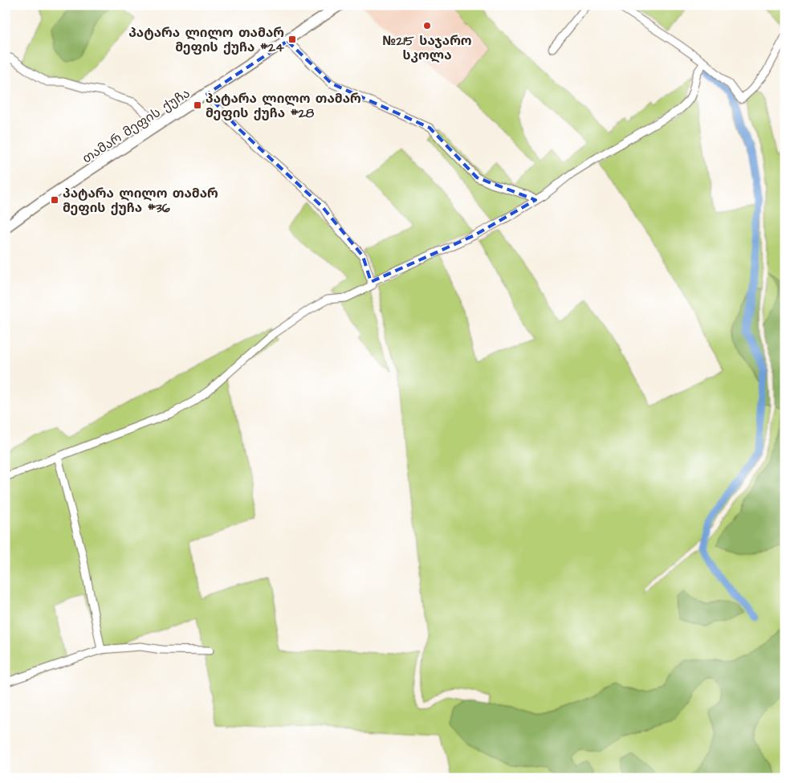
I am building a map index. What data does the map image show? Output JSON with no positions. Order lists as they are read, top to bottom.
{
  "streets": {
    "street": ["თამარ მეფის ქუჩა"]
  },
  "places": {
    "other": ["№215 საჯარო სკოლა"],
    "transit": ["პატარა ლილო თამარ მეფის ქუჩა #24", "პატარა ლილო თამარ მეფის ქუჩა #28", "პატარა ლილო თამარ მეფის ქუჩა #36"]
  }
}
